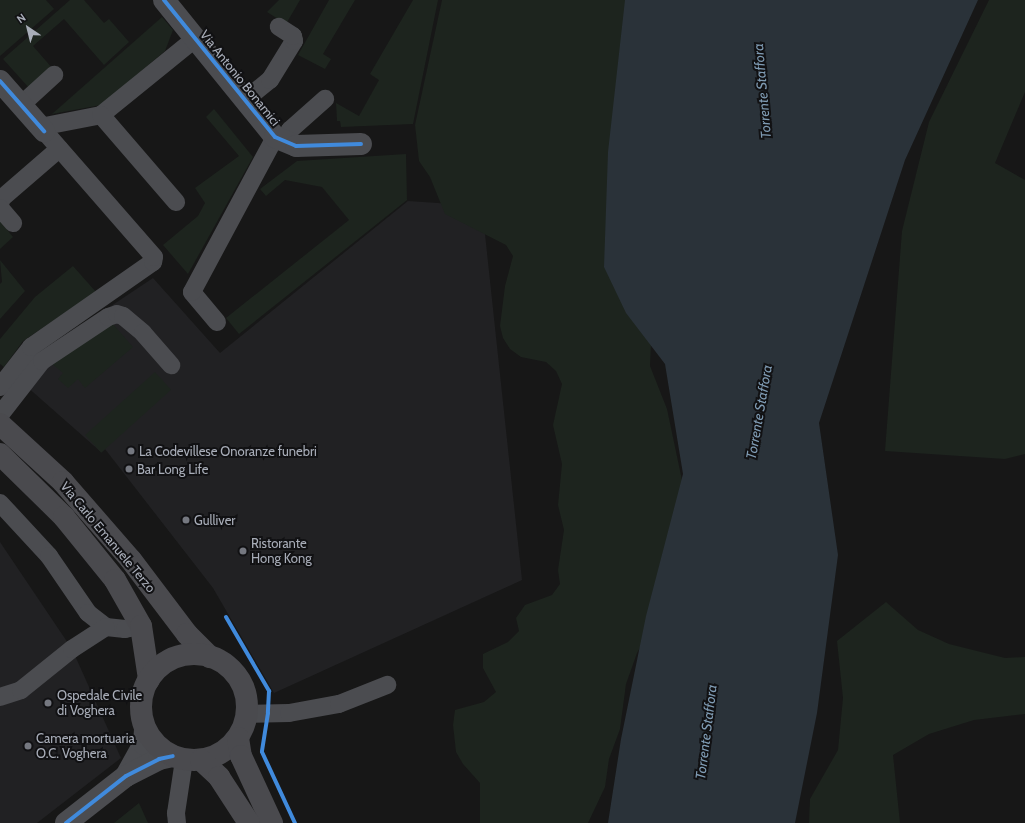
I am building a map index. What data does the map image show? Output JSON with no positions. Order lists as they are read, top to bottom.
{
  "streets": {
    "main road": ["Via Carlo Emanuele Terzo"],
    "street": ["Via Antonio Bonamici"]
  },
  "water": ["Torrente Staffora"],
  "places": [
    "La Codevillese Onoranze funebri",
    "Bar Long Life",
    "Gulliver",
    "Ristorante Hong Kong",
    "Ospedale Civile di Voghera",
    "Camera mortuaria O.C. Voghera"
  ],
  "north": "top left"
}
